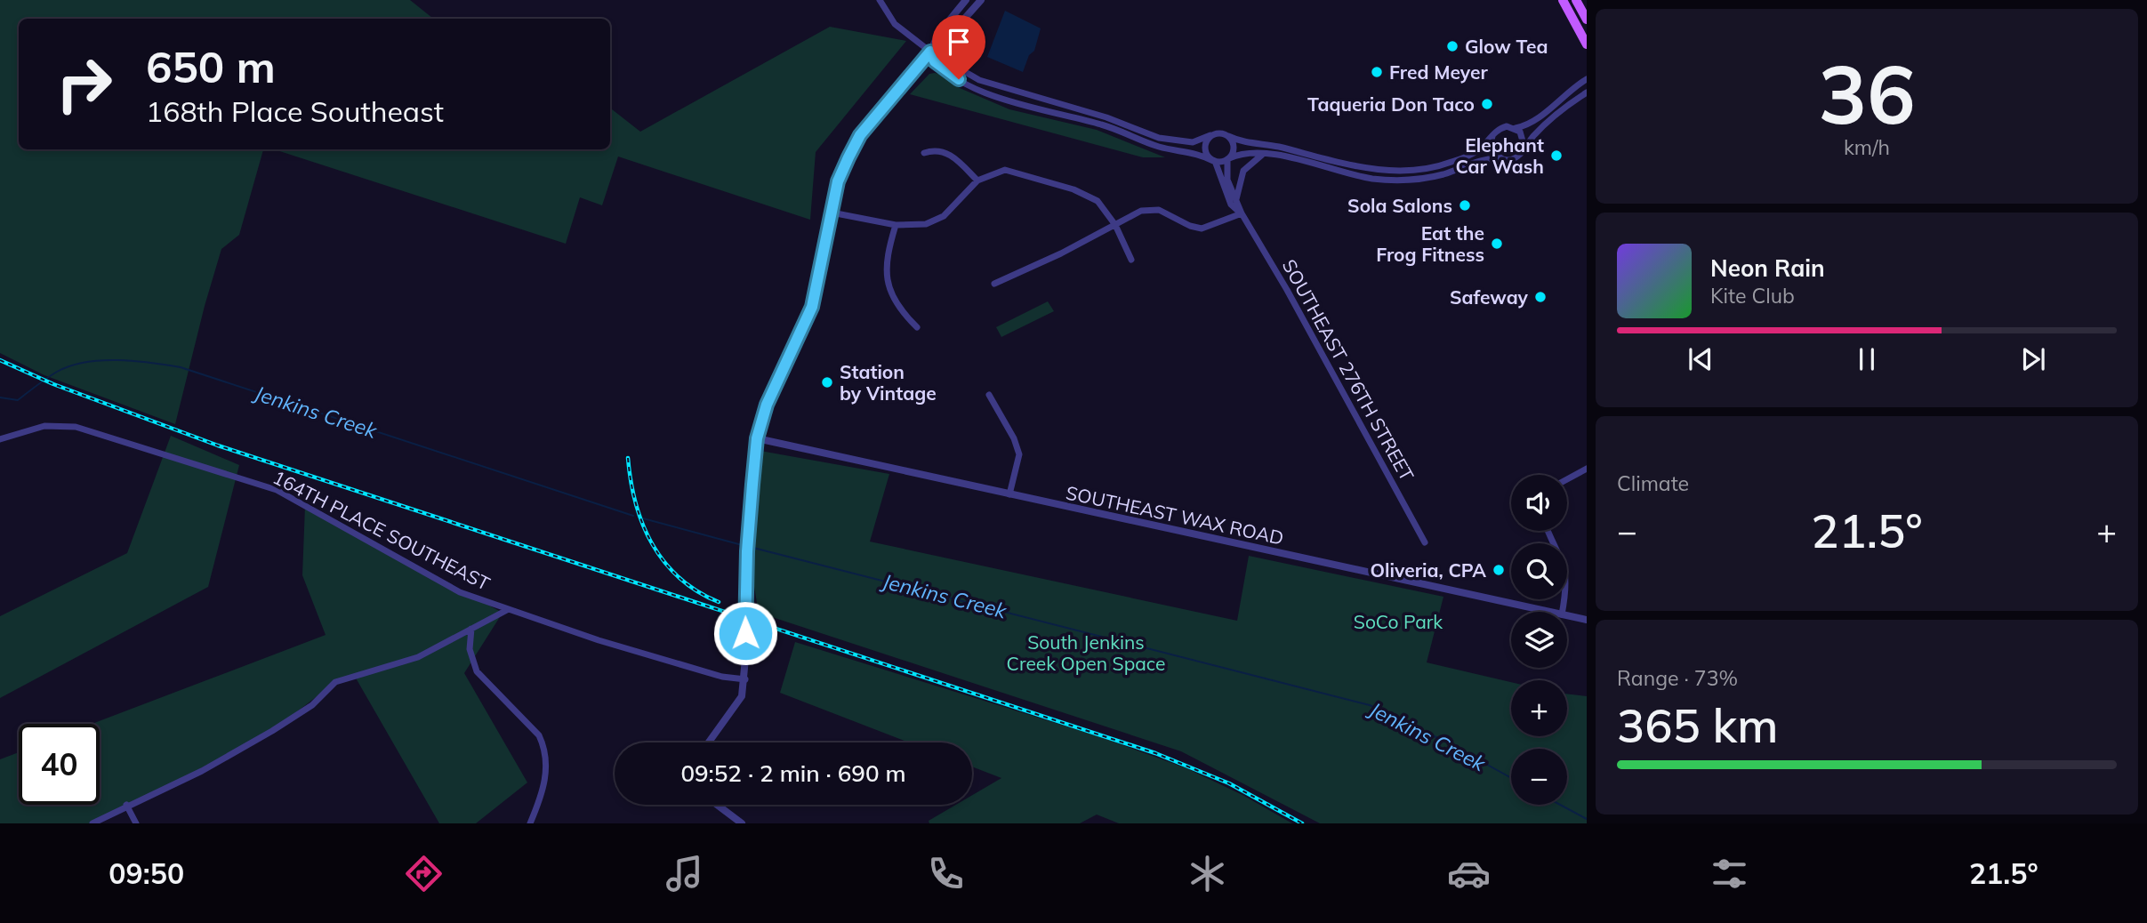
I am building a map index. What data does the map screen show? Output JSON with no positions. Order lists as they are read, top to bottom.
{
  "streets": {
    "street": ["SOUTHEAST 276TH STREET", "SOUTHEAST WAX ROAD", "164TH PLACE SOUTHEAST"]
  },
  "water": ["Jenkins Creek"],
  "parks": ["SoCo Park", "South Jenkins Creek Open Space"],
  "places": [
    "Glow Tea",
    "Fred Meyer",
    "Taqueria Don Taco",
    "Elephant Car Wash",
    "Sola Salons",
    "Eat the Frog Fitness",
    "Safeway",
    "Station by Vintage",
    "Oliveria, CPA"
  ],
  "page": {
    "tile": [
      ["36", "km/h"],
      "Climate",
      ["Range · 73%", "365 km"]
    ],
    "turn": ["650 m", "168th Place Southeast"],
    "song": ["Neon Rain", "Kite Club"],
    "map_buttons": ["+", "−"],
    "heat": ["−", "21.5°", "+"],
    "limit": "40",
    "trip": "09:52 · 2 min · 690 m",
    "tabs": ["09:50", "21.5°"]
  }
}
